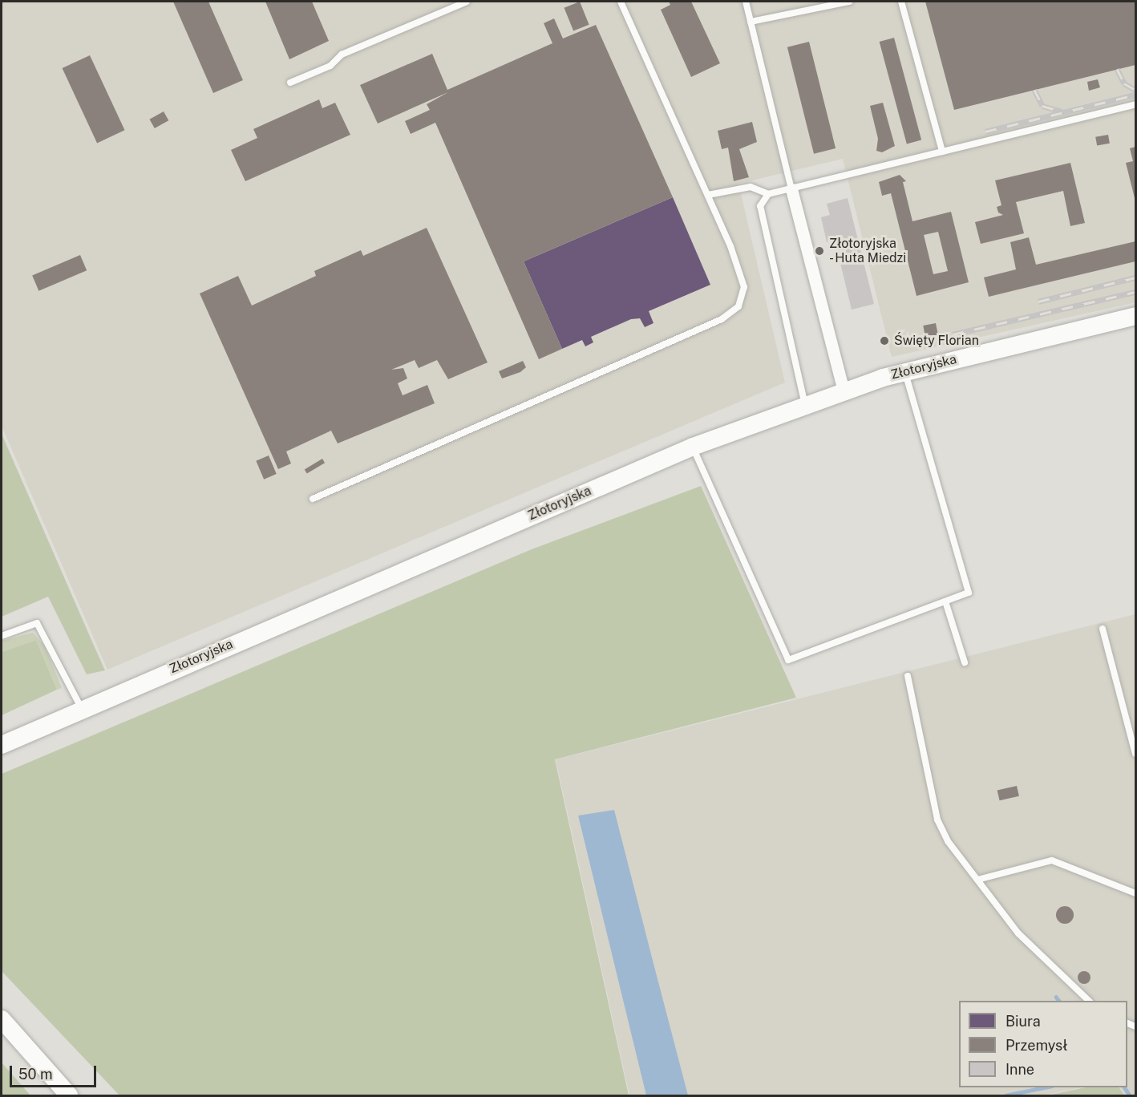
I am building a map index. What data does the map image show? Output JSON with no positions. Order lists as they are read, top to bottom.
{
  "streets": {
    "main road": ["Złotoryjska"]
  },
  "places": ["Złotoryjska - Huta Miedzi", "Święty Florian"],
  "legend": ["Biura", "Przemysł", "Inne"],
  "scale_bar": "50 m"
}
